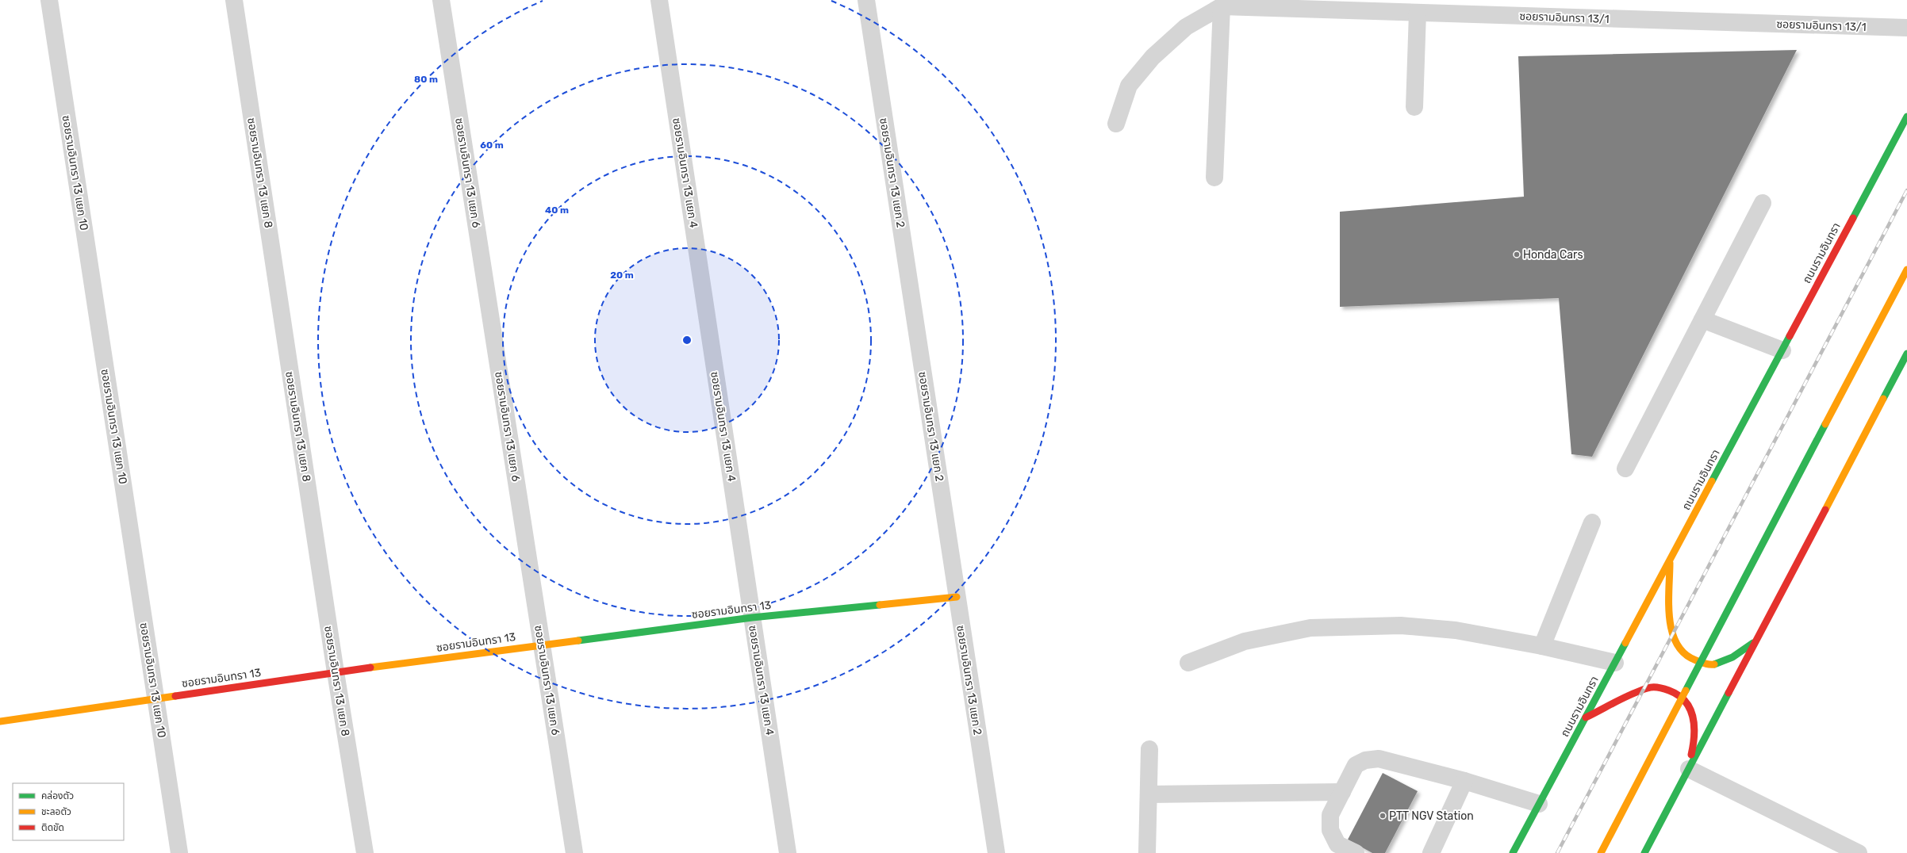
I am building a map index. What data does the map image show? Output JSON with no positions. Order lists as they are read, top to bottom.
{
  "streets": {
    "main road": ["ถนนรามอินทรา", "ซอยรามอินทรา 13"],
    "street": [
      "ซอยรามอินทรา 13/1",
      "ซอยรามอินทรา 13 แยก 10",
      "ซอยรามอินทรา 13 แยก 8",
      "ซอยรามอินทรา 13 แยก 6",
      "ซอยรามอินทรา 13 แยก 4",
      "ซอยรามอินทรา 13 แยก 2"
    ]
  },
  "crossings": [
    ["ซอยรามอินทรา 13 แยก 10", "ซอยรามอินทรา 13"],
    ["ซอยรามอินทรา 13 แยก 8", "ซอยรามอินทรา 13"],
    ["ซอยรามอินทรา 13 แยก 6", "ซอยรามอินทรา 13"],
    ["ซอยรามอินทรา 13 แยก 4", "ซอยรามอินทรา 13"],
    ["ซอยรามอินทรา 13 แยก 2", "ซอยรามอินทรา 13"]
  ],
  "places": ["Honda Cars", "PTT NGV Station"],
  "legend": ["คล่องตัว", "ชะลอตัว", "ติดขัด"],
  "rings": [
    "80 m",
    "60 m",
    "40 m",
    "20 m"
  ]
}
